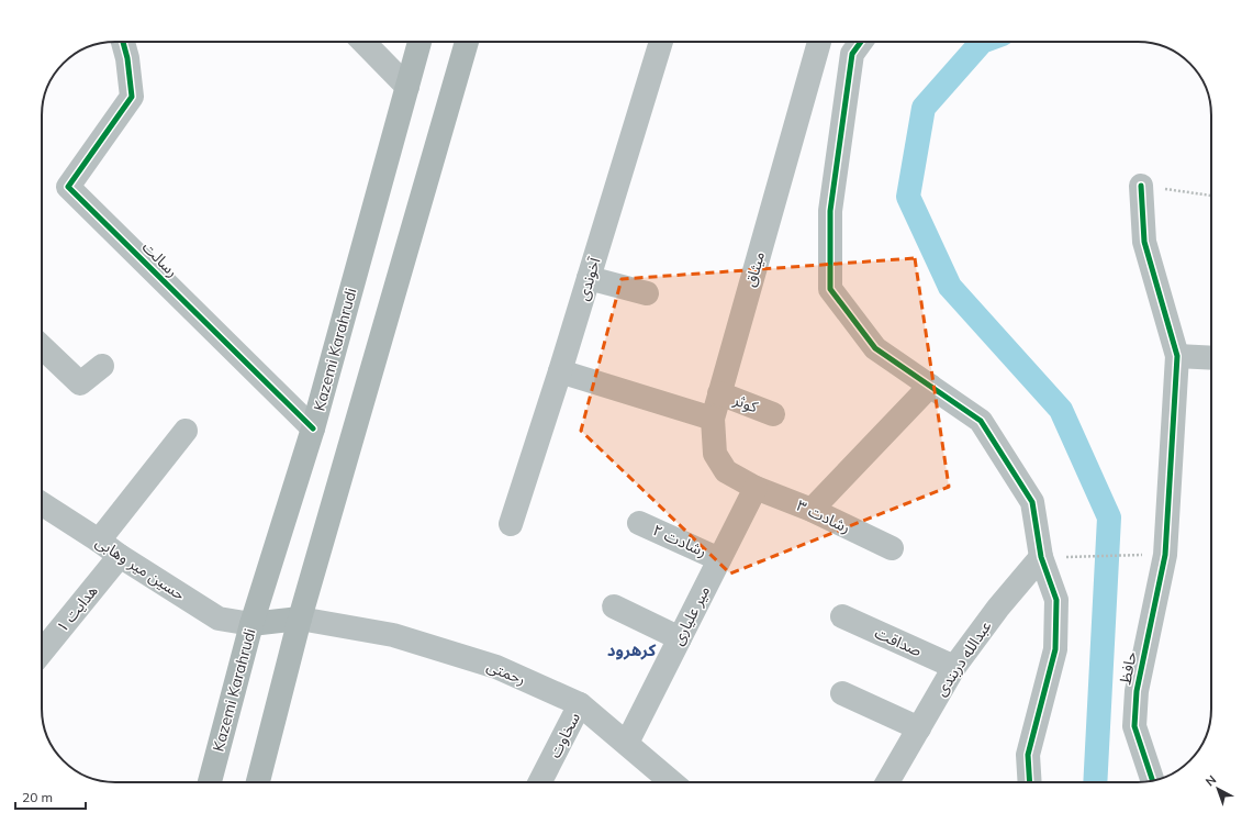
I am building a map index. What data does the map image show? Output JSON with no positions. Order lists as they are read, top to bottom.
{
  "streets": {
    "main road": ["Kazemi Karahrudi"],
    "street": [
      "رسالت",
      "میثاق",
      "آخوندی",
      "کوثر",
      "رشادت ۳",
      "رشادت ۲",
      "حسین میر وهابی",
      "هدایت ۱",
      "میر علیاری",
      "صداقت",
      "عبدالله دربندی",
      "حافظ",
      "رحمتی",
      "سخاوت"
    ]
  },
  "crossings": [
    ["رسالت", "Kazemi Karahrudi"],
    ["میثاق", "کوثر"],
    ["میثاق", "رشادت ۳"],
    ["میثاق", "میر علیاری"],
    ["Kazemi Karahrudi", "حسین میر وهابی"],
    ["رشادت ۳", "میر علیاری"],
    ["رشادت ۲", "میر علیاری"],
    ["حسین میر وهابی", "هدایت ۱"],
    ["میر علیاری", "رحمتی"],
    ["صداقت", "عبدالله دربندی"],
    ["رحمتی", "سخاوت"]
  ],
  "districts": ["کرهرود"],
  "scale_bar": "20 m",
  "north": "top left"
}
